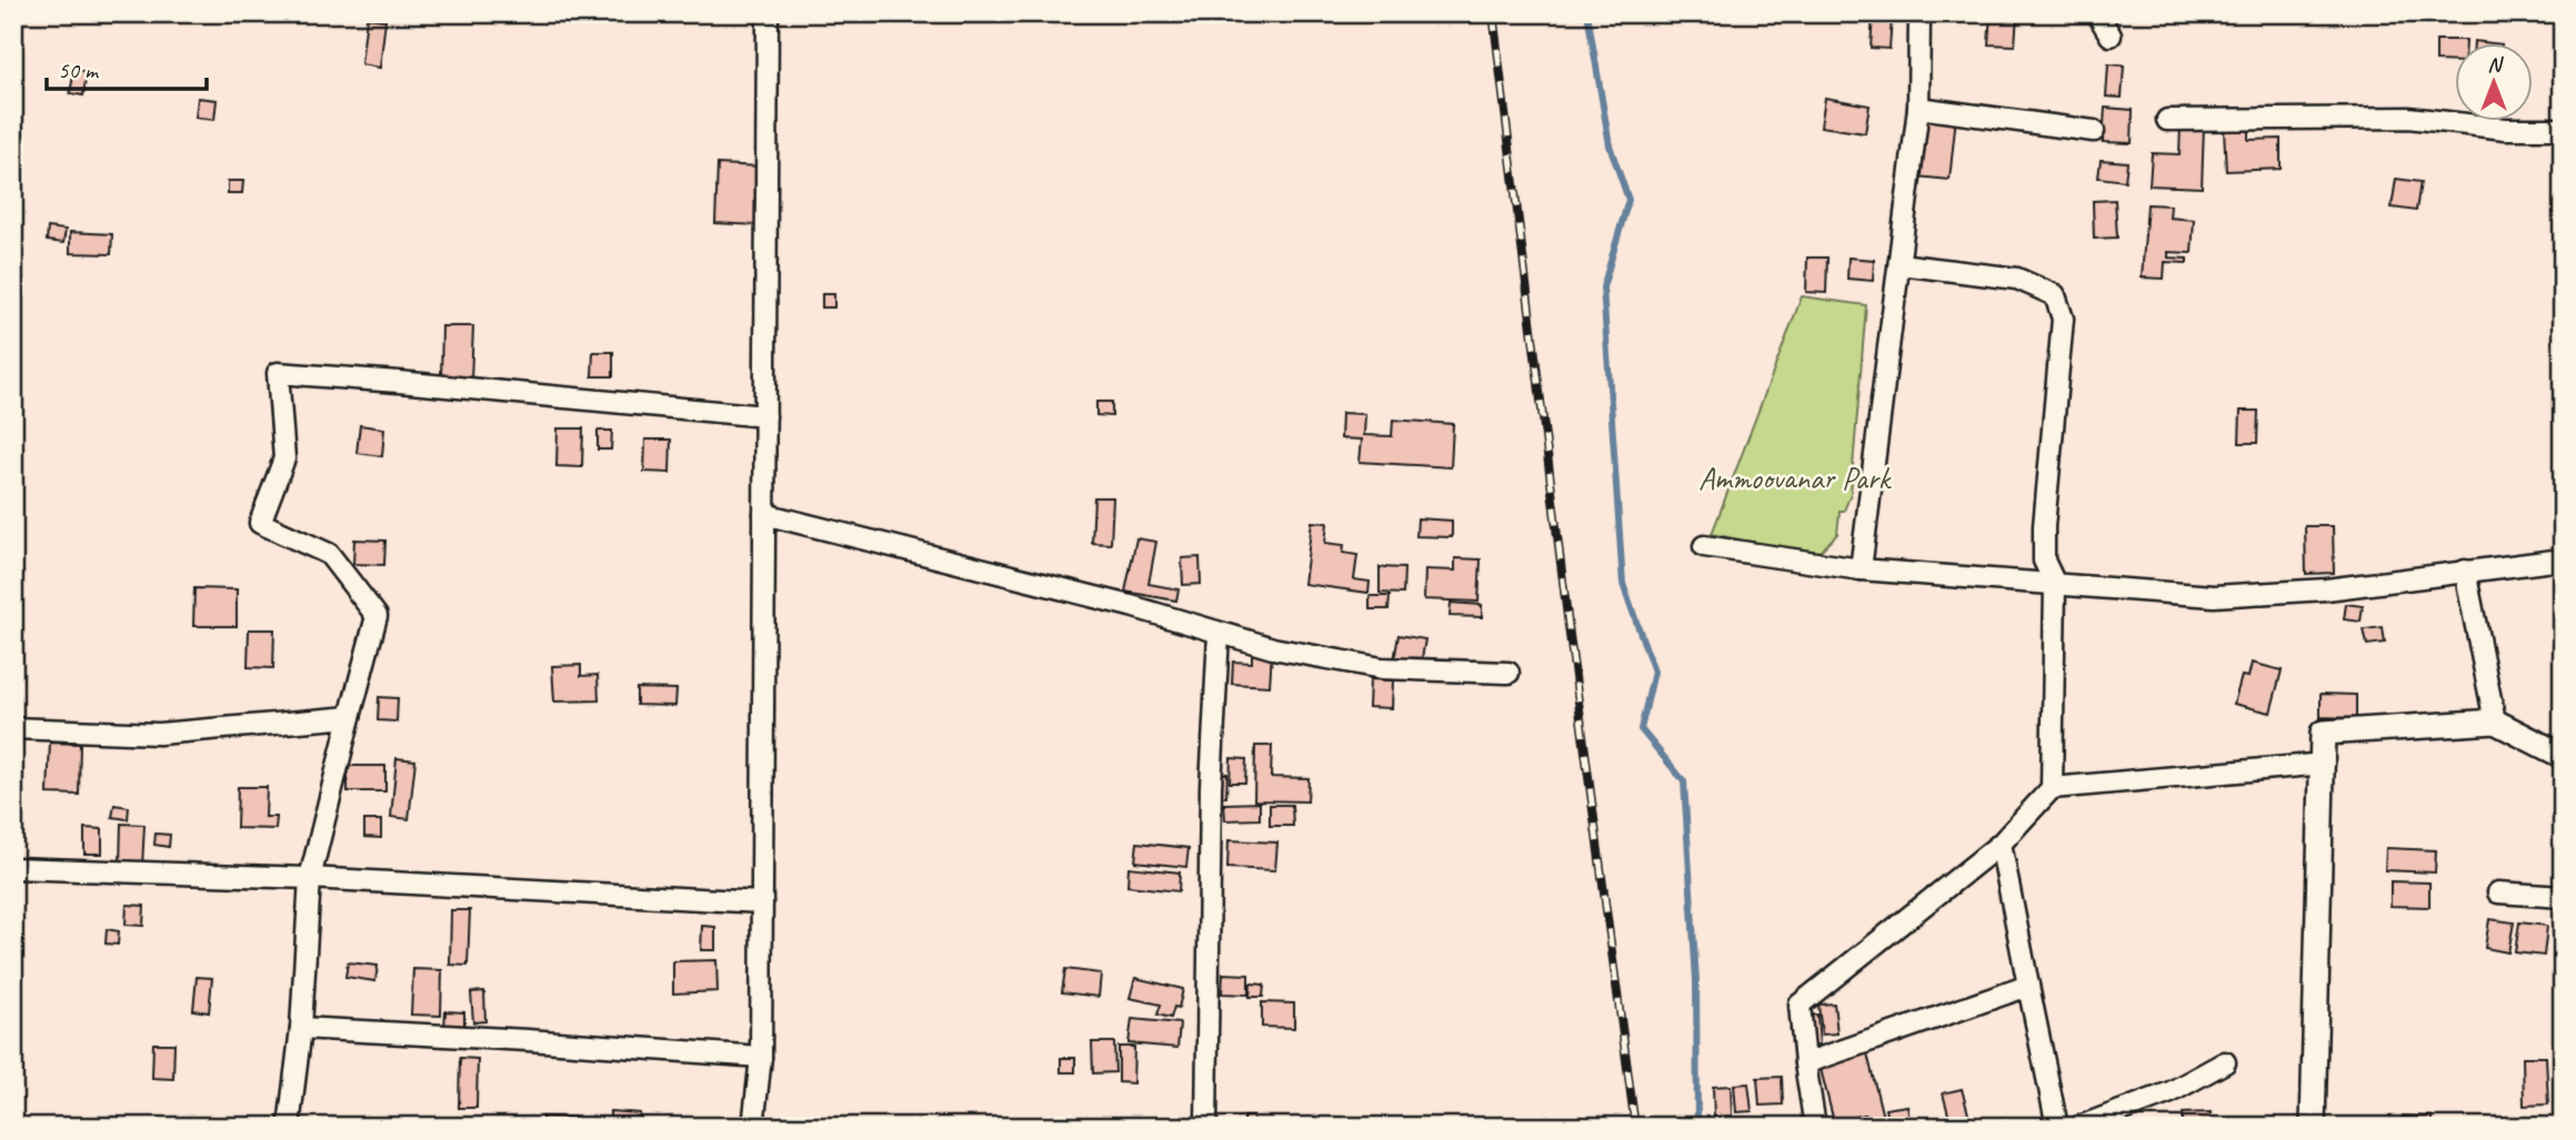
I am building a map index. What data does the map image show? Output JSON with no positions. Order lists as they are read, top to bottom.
{
  "parks": ["Ammoovanar Park"],
  "scale_bar": "50 m",
  "north": "top"
}
